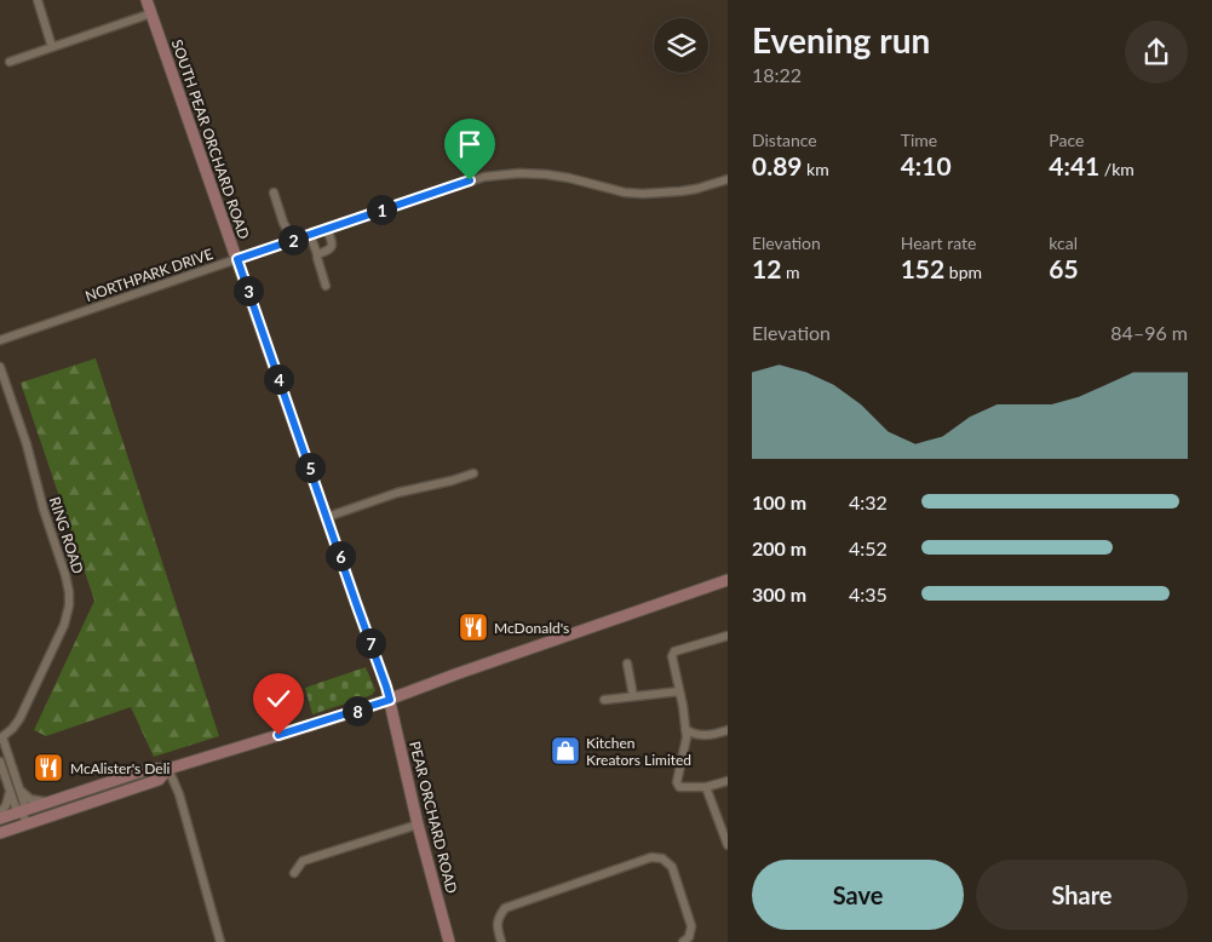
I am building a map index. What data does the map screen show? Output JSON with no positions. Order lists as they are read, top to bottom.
{
  "streets": {
    "street": [
      "SOUTH PEAR ORCHARD ROAD",
      "NORTHPARK DRIVE",
      "RING ROAD",
      "PEAR ORCHARD ROAD"
    ]
  },
  "crossings": [
    ["SOUTH PEAR ORCHARD ROAD", "NORTHPARK DRIVE"],
    ["SOUTH PEAR ORCHARD ROAD", "PEAR ORCHARD ROAD"]
  ],
  "places": {
    "restaurant": ["McDonald's", "McAlister's Deli"],
    "shop": ["Kitchen Kreators Limited"]
  },
  "page": {
    "heading": ["Evening run", "18:22"],
    "stats": [
      ["Distance", "0.89 km"],
      ["Time", "4:10"],
      ["Pace", "4:41 /km"],
      ["Elevation", "12 m"],
      ["Heart rate", "152 bpm"],
      ["kcal", "65"]
    ],
    "pins": [
      "1",
      "2",
      "3",
      "4",
      "5",
      "6",
      "7",
      "8"
    ],
    "chart": ["Elevation", "84–96 m"],
    "list": [
      {
        "name": "100 m",
        "note": "4:32"
      },
      {
        "name": "200 m",
        "note": "4:52"
      },
      {
        "name": "300 m",
        "note": "4:35"
      }
    ],
    "buttons": ["Save", "Share"]
  }
}
